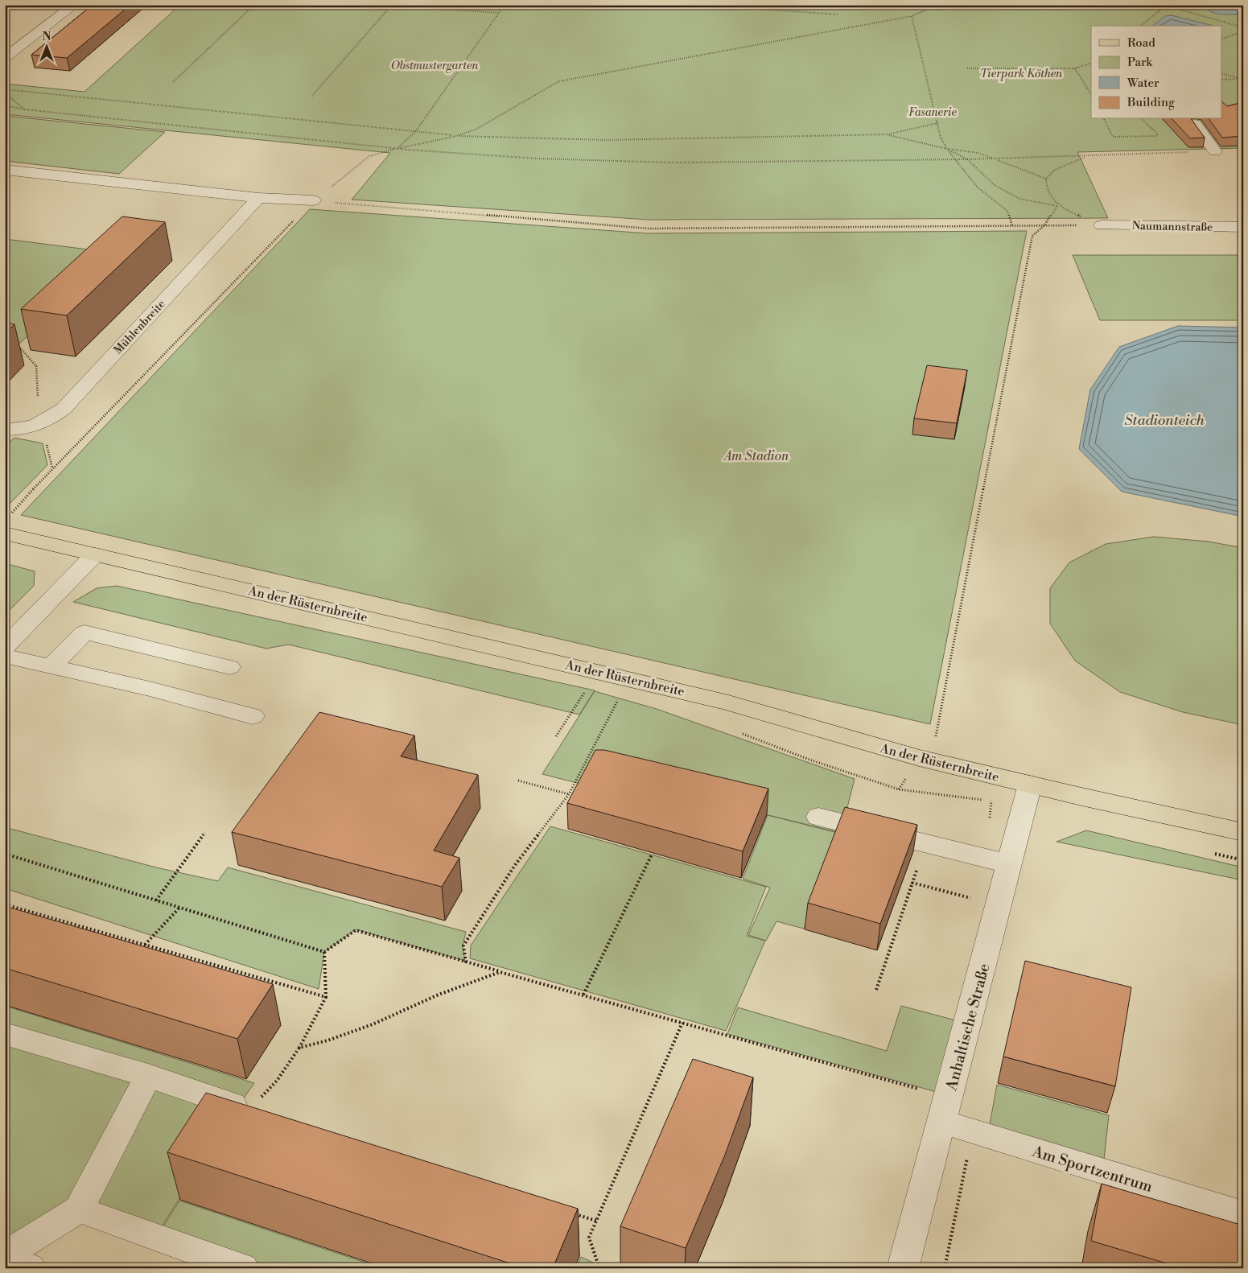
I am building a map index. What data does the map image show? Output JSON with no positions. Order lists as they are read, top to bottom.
{
  "streets": {
    "main road": ["An der Rüsternbreite"],
    "street": [
      "Naumannstraße",
      "Mühlenbreite",
      "Anhaltische Straße",
      "Am Sportzentrum"
    ]
  },
  "crossings": [
    ["An der Rüsternbreite", "Anhaltische Straße"],
    ["Anhaltische Straße", "Am Sportzentrum"]
  ],
  "water": ["Stadionteich"],
  "parks": [
    "Obstmustergarten",
    "Tierpark Köthen",
    "Fasanerie",
    "Am Stadion"
  ],
  "legend": [
    "Road",
    "Park",
    "Water",
    "Building"
  ],
  "north": "top"
}
